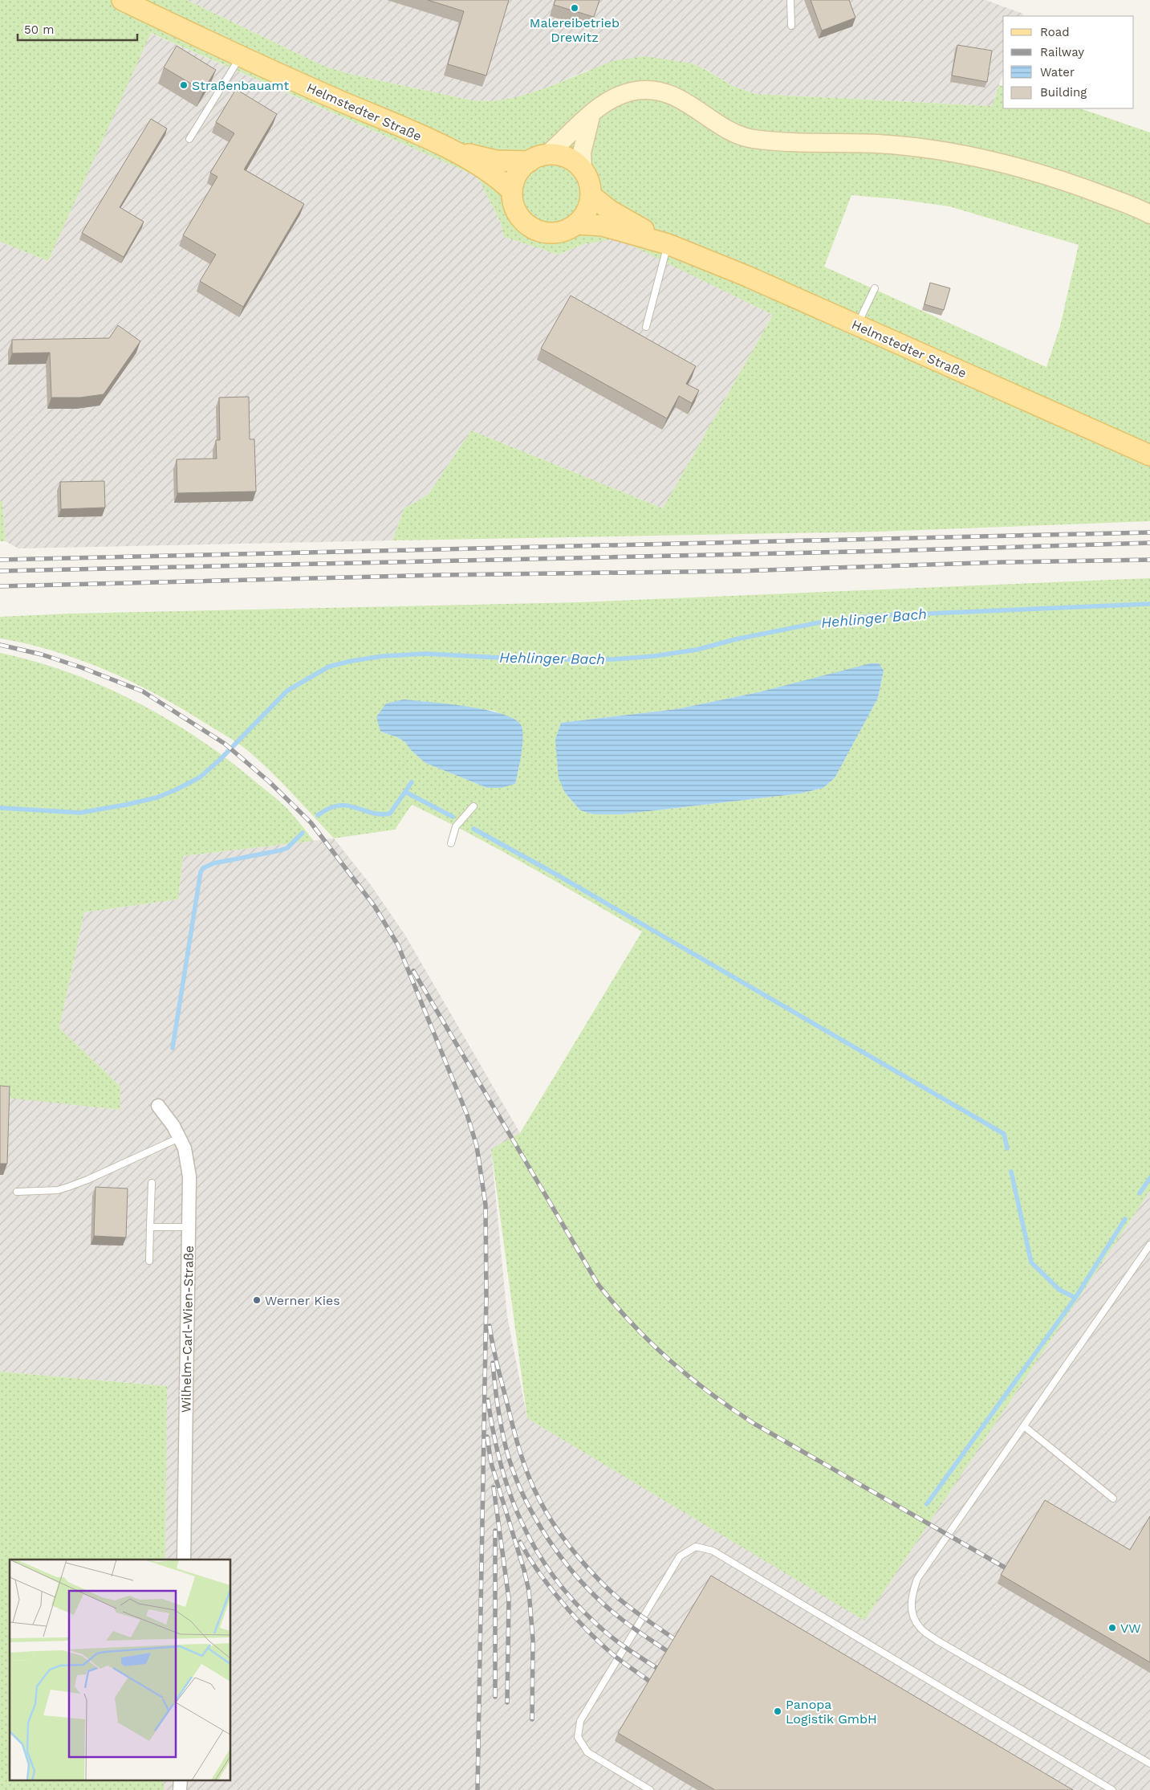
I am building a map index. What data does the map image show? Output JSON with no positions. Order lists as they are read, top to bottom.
{
  "streets": {
    "main road": ["Helmstedter Straße"],
    "street": ["Wilhelm-Carl-Wien-Straße"]
  },
  "water": ["Hehlinger Bach"],
  "places": [
    "Malereibetrieb Drewitz",
    "Straßenbauamt",
    "Werner Kies",
    "VW",
    "Panopa Logistik GmbH"
  ],
  "legend": [
    "Road",
    "Railway",
    "Water",
    "Building"
  ],
  "scale_bar": "50 m"
}
